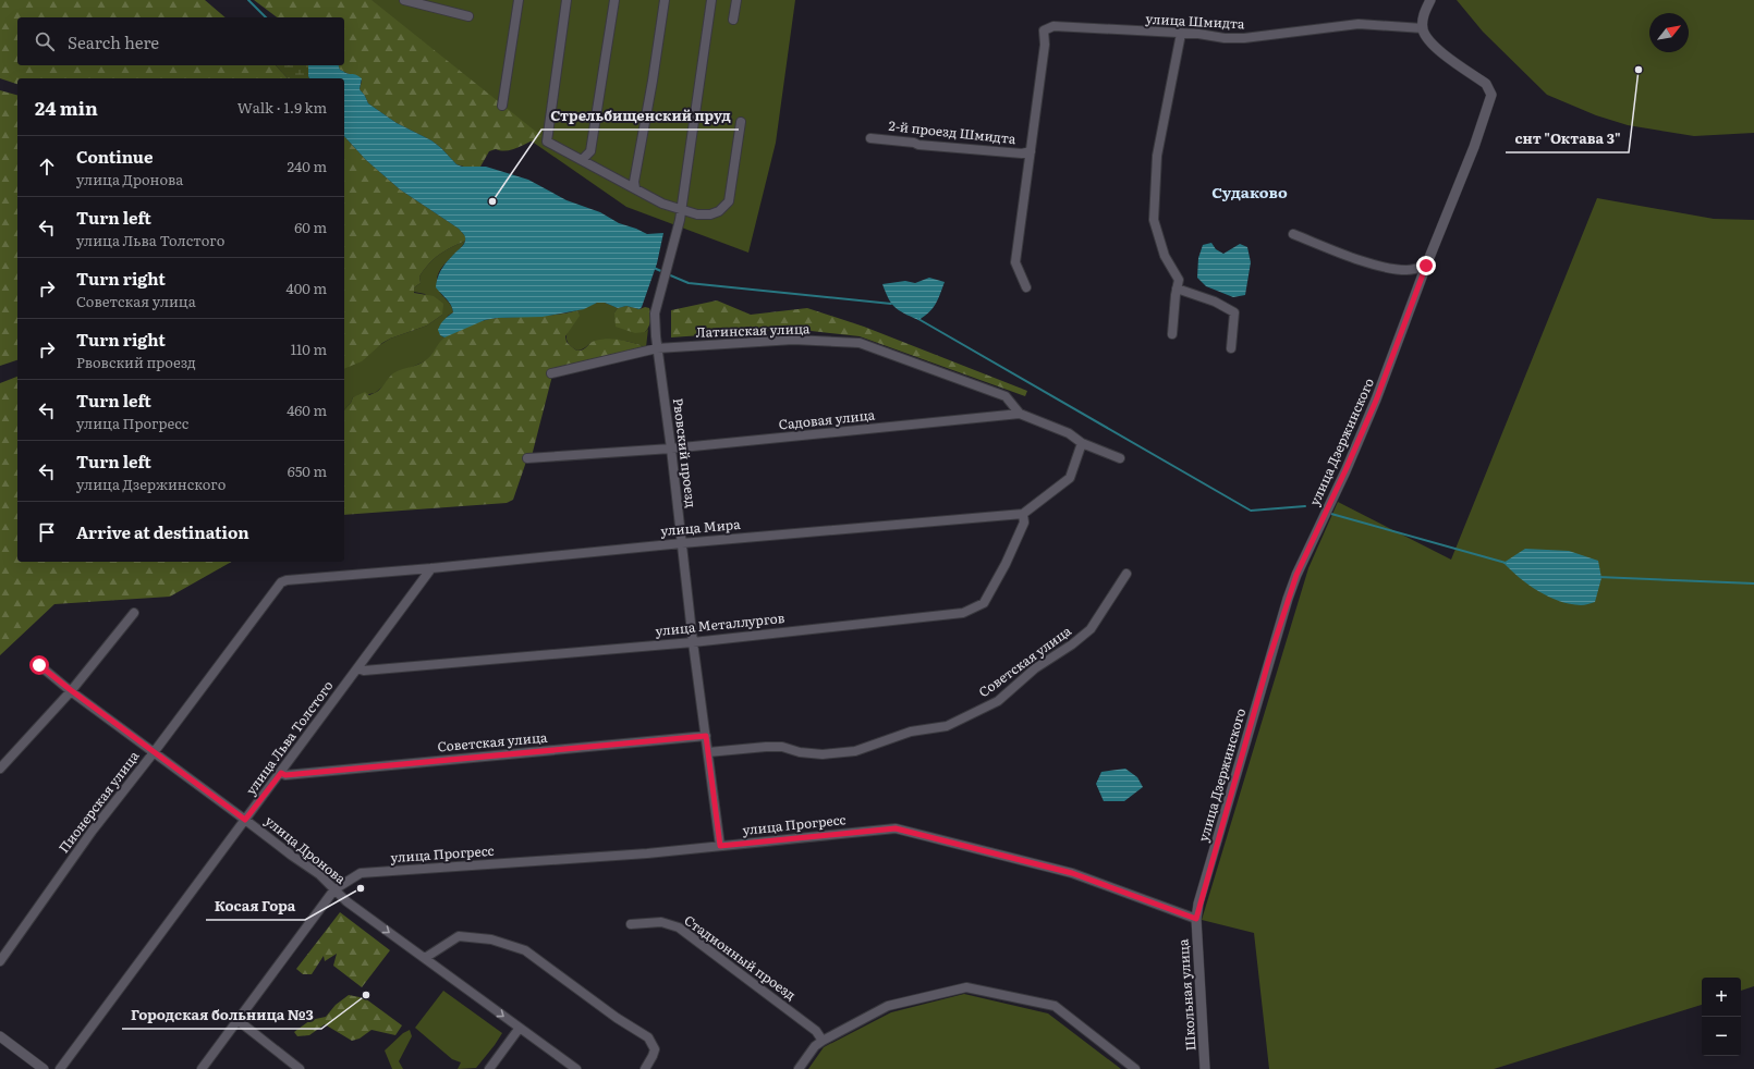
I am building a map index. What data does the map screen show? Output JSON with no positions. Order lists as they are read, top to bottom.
{
  "streets": {
    "street": [
      "улица Шмидта",
      "2-й проезд Шмидта",
      "Латинская улица",
      "Садовая улица",
      "улица Дзержинского",
      "Рвовский проезд",
      "улица Мира",
      "улица Металлургов",
      "Советская улица",
      "улица Льва Толстого",
      "Пионерская улица",
      "улица Прогресс",
      "улица Дронова",
      "Стадионный проезд",
      "Школьная улица"
    ]
  },
  "crossings": [
    ["улица Шмидта", "2-й проезд Шмидта"],
    ["улица Шмидта", "улица Дзержинского"],
    ["Латинская улица", "Садовая улица"],
    ["Латинская улица", "Рвовский проезд"],
    ["Садовая улица", "Рвовский проезд"],
    ["улица Дзержинского", "улица Прогресс"],
    ["улица Дзержинского", "Школьная улица"],
    ["Рвовский проезд", "улица Мира"],
    ["Рвовский проезд", "улица Металлургов"],
    ["Рвовский проезд", "Советская улица"],
    ["Рвовский проезд", "улица Прогресс"],
    ["улица Мира", "улица Металлургов"],
    ["улица Мира", "улица Льва Толстого"],
    ["улица Мира", "Пионерская улица"],
    ["улица Металлургов", "улица Льва Толстого"],
    ["Советская улица", "улица Льва Толстого"],
    ["улица Льва Толстого", "улица Дронова"],
    ["Пионерская улица", "улица Дронова"],
    ["улица Прогресс", "улица Дронова"],
    ["улица Прогресс", "Школьная улица"]
  ],
  "districts": ["Судаково"],
  "places": [
    "снт \"Октава 3\"",
    "Стрельбищенский пруд",
    "Косая Гора",
    "Городская больница №3"
  ],
  "north": "top right",
  "page": {
    "search": "Search here",
    "heading": ["24 min", "Walk · 1.9 km"],
    "list": [
      ["Continue", "улица Дронова", "240 m"],
      ["Turn left", "улица Льва Толстого", "60 m"],
      ["Turn right", "Советская улица", "400 m"],
      ["Turn right", "Рвовский проезд", "110 m"],
      ["Turn left", "улица Прогресс", "460 m"],
      ["Turn left", "улица Дзержинского", "650 m"],
      "Arrive at destination"
    ],
    "map_buttons": ["+", "−"]
  }
}
